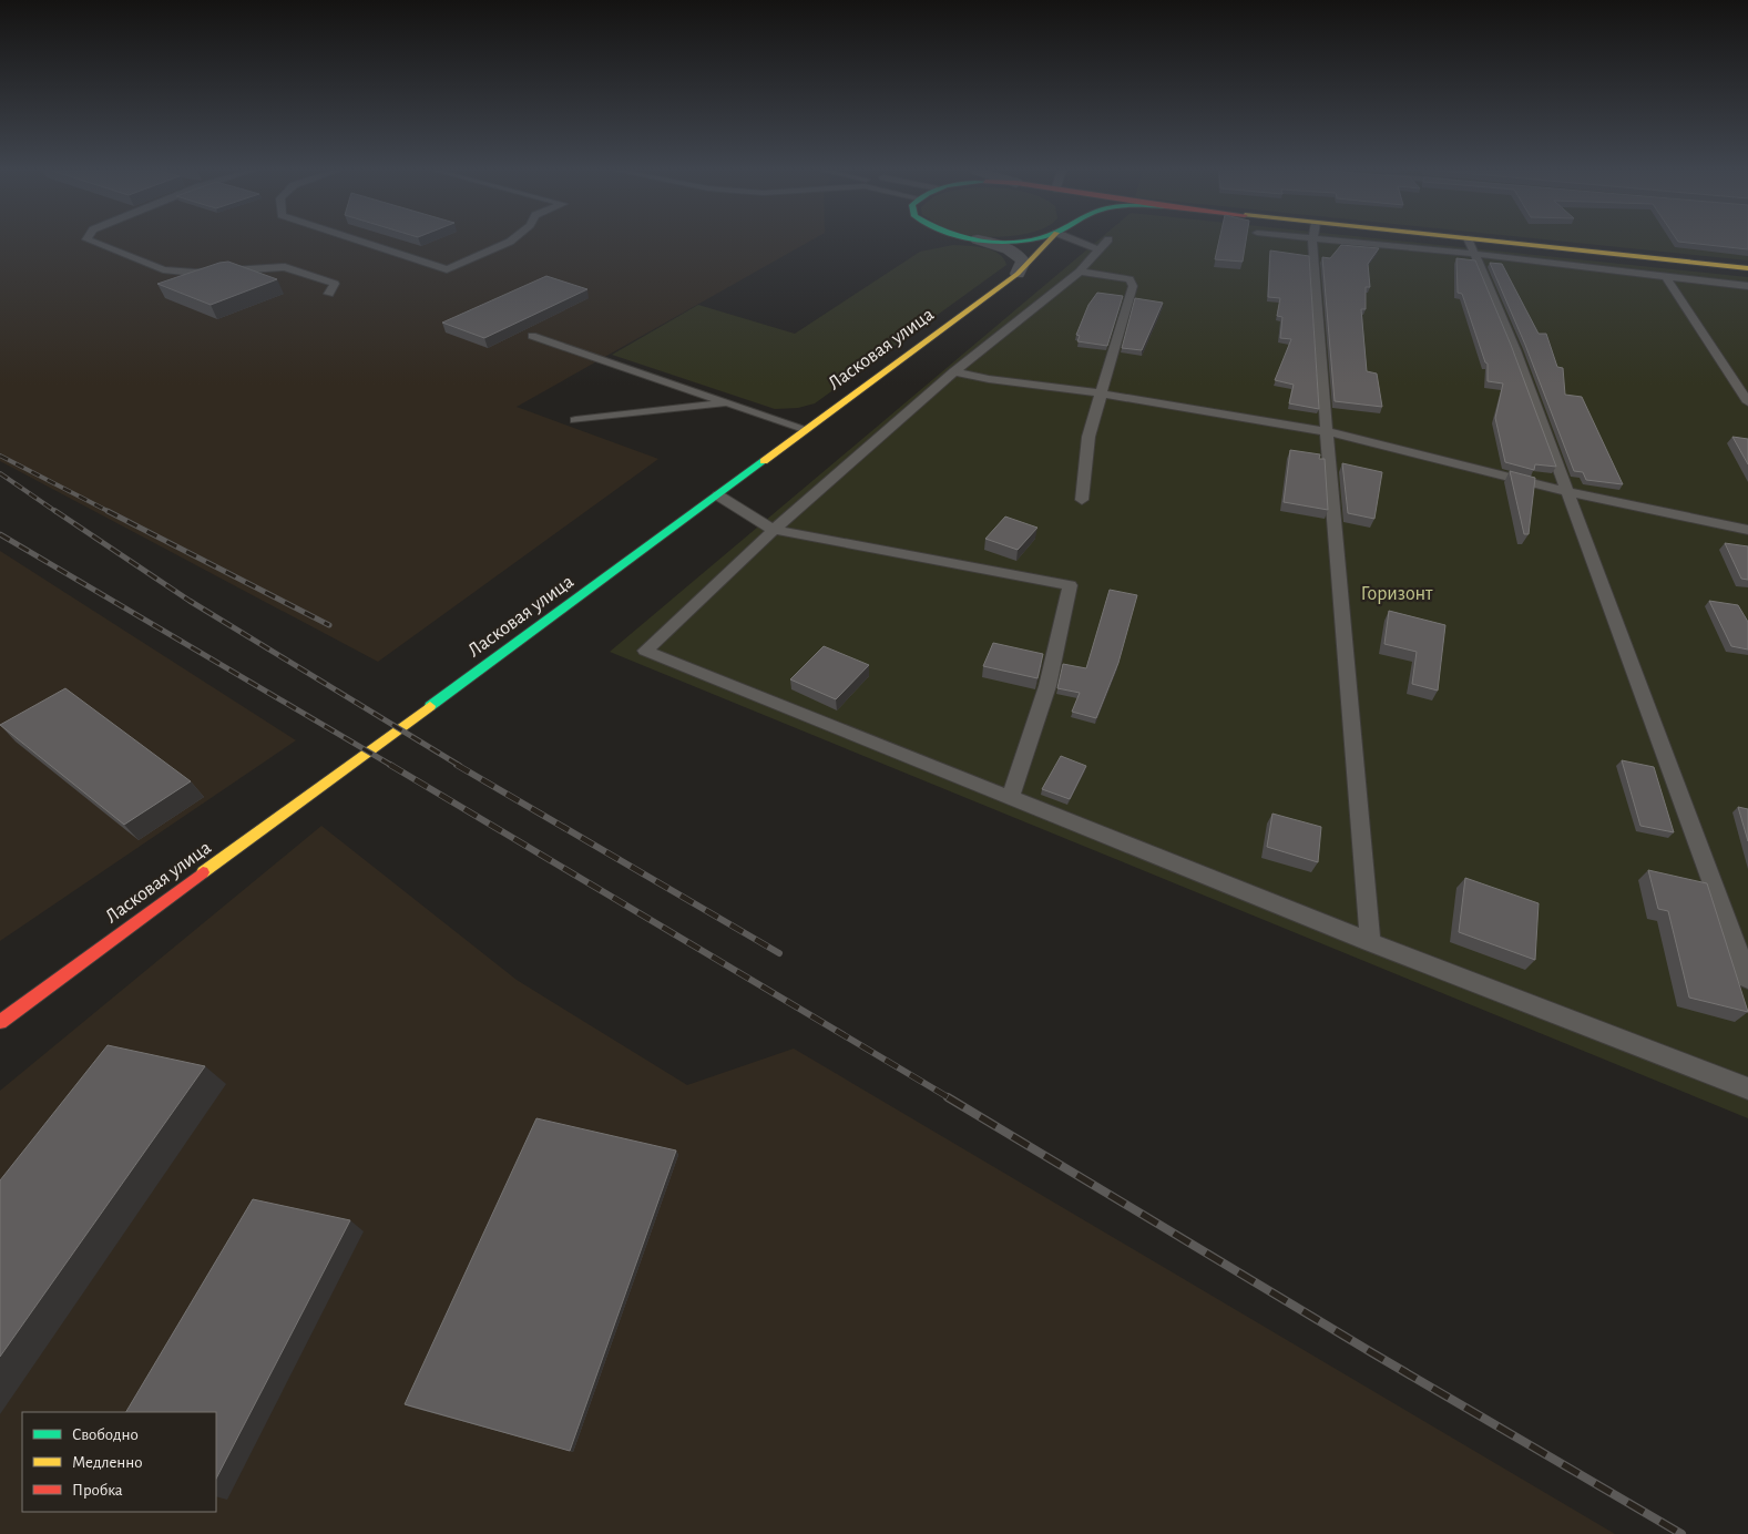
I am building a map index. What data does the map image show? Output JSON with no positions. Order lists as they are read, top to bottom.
{
  "streets": {
    "street": ["Ласковая улица"]
  },
  "parks": ["Горизонт"],
  "legend": ["Свободно", "Медленно", "Пробка"]
}
